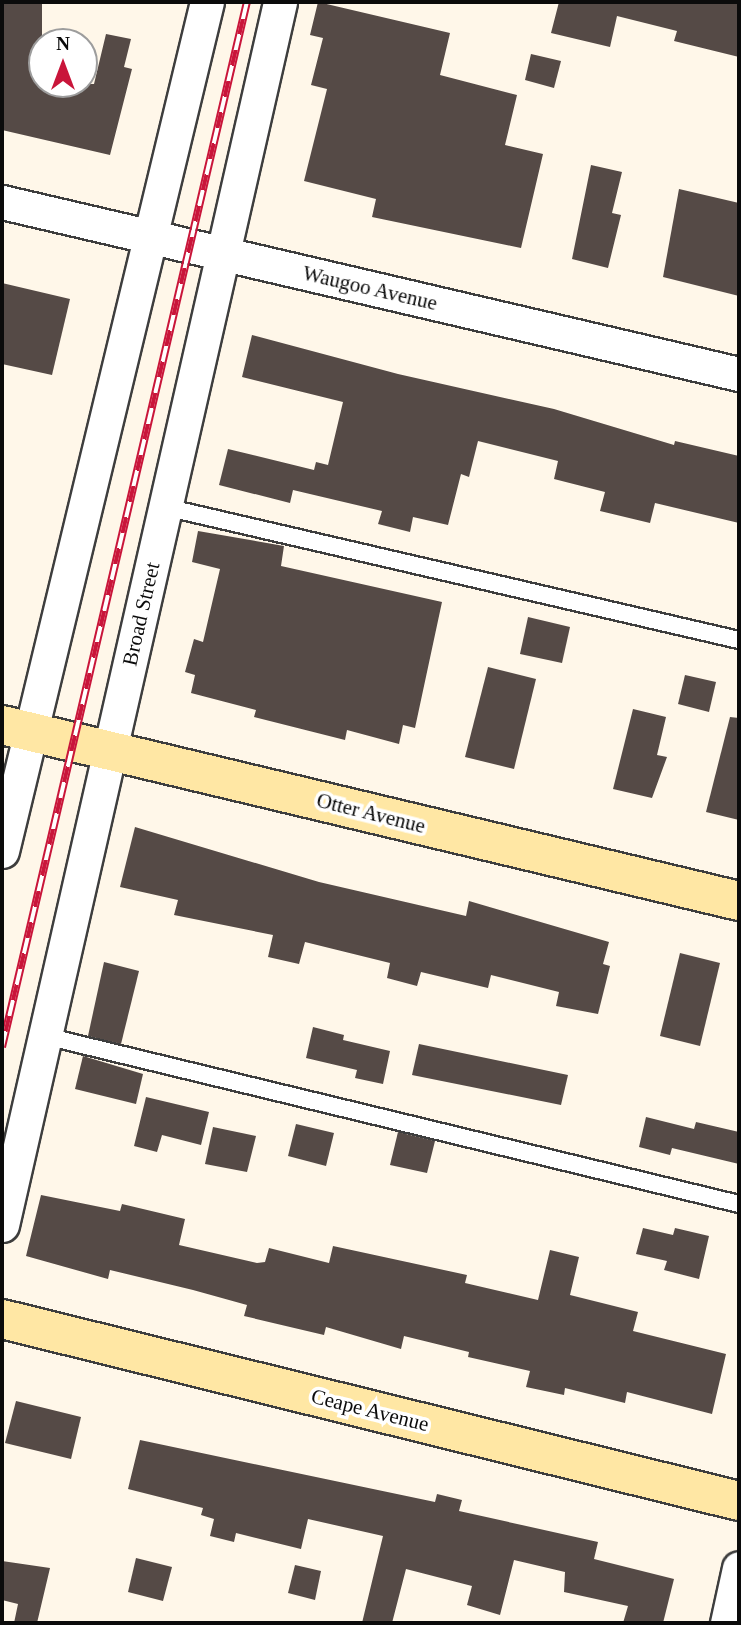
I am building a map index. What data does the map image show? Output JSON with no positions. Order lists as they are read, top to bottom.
{
  "streets": {
    "street": [
      "Waugoo Avenue",
      "Broad Street",
      "Otter Avenue",
      "Ceape Avenue"
    ]
  },
  "crossings": [
    ["Waugoo Avenue", "Broad Street"],
    ["Broad Street", "Otter Avenue"]
  ],
  "north": "top"
}
